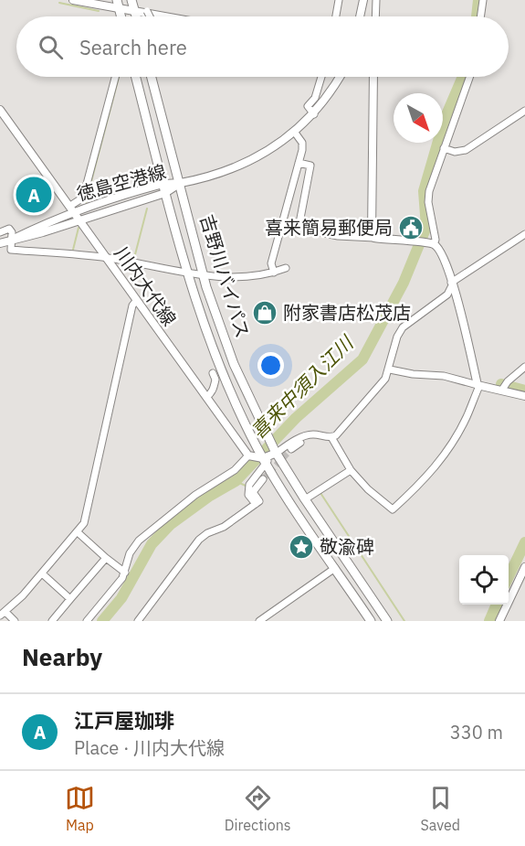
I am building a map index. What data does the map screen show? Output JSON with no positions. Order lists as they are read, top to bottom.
{
  "streets": {
    "highway": ["吉野川バイパス"],
    "main road": ["徳島空港線", "川内大代線"]
  },
  "crossings": [
    ["徳島空港線", "吉野川バイパス"],
    ["徳島空港線", "川内大代線"]
  ],
  "water": ["喜来中須入江川"],
  "places": {
    "public building": ["喜来簡易郵便局"],
    "shop": ["附家書店松茂店"],
    "place": ["敬渝碑"]
  },
  "north": "bottom right",
  "page": {
    "search": "Search here",
    "pins": "A",
    "heading": "Nearby",
    "list": [
      {
        "mark": "A",
        "name": "江戸屋珈琲",
        "note": "Place · 川内大代線",
        "value": "330 m"
      }
    ],
    "nav": ["Map", "Directions", "Saved"]
  }
}
